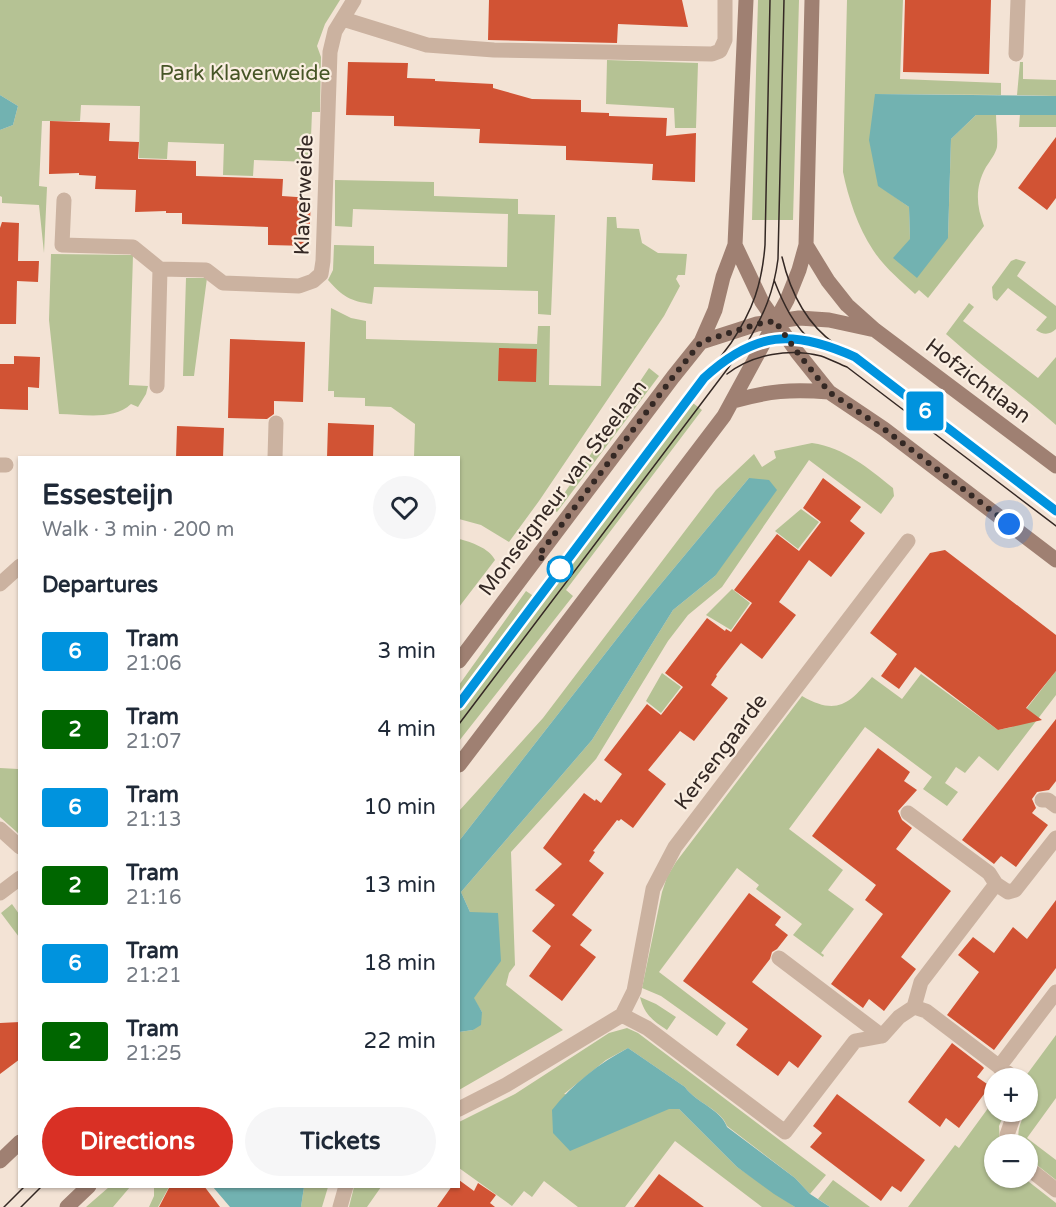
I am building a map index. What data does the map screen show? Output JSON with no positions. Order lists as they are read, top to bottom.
{
  "streets": {
    "main road": ["Hofzichtlaan", "Monseigneur van Steelaan"],
    "street": ["Klaverweide", "Kersengaarde"]
  },
  "parks": ["Park Klaverweide"],
  "lines": ["tram line 6"],
  "page": {
    "on_map": "6",
    "heading": [
      ["Essesteijn", "Walk · 3 min · 200 m"],
      "Departures"
    ],
    "list": [
      {
        "mark": "6",
        "name": "Tram",
        "note": "21:06",
        "value": "3 min"
      },
      {
        "mark": "2",
        "name": "Tram",
        "note": "21:07",
        "value": "4 min"
      },
      {
        "mark": "6",
        "name": "Tram",
        "note": "21:13",
        "value": "10 min"
      },
      {
        "mark": "2",
        "name": "Tram",
        "note": "21:16",
        "value": "13 min"
      },
      {
        "mark": "6",
        "name": "Tram",
        "note": "21:21",
        "value": "18 min"
      },
      {
        "mark": "2",
        "name": "Tram",
        "note": "21:25",
        "value": "22 min"
      }
    ],
    "map_buttons": ["+", "−"],
    "buttons": ["Directions", "Tickets"]
  }
}
